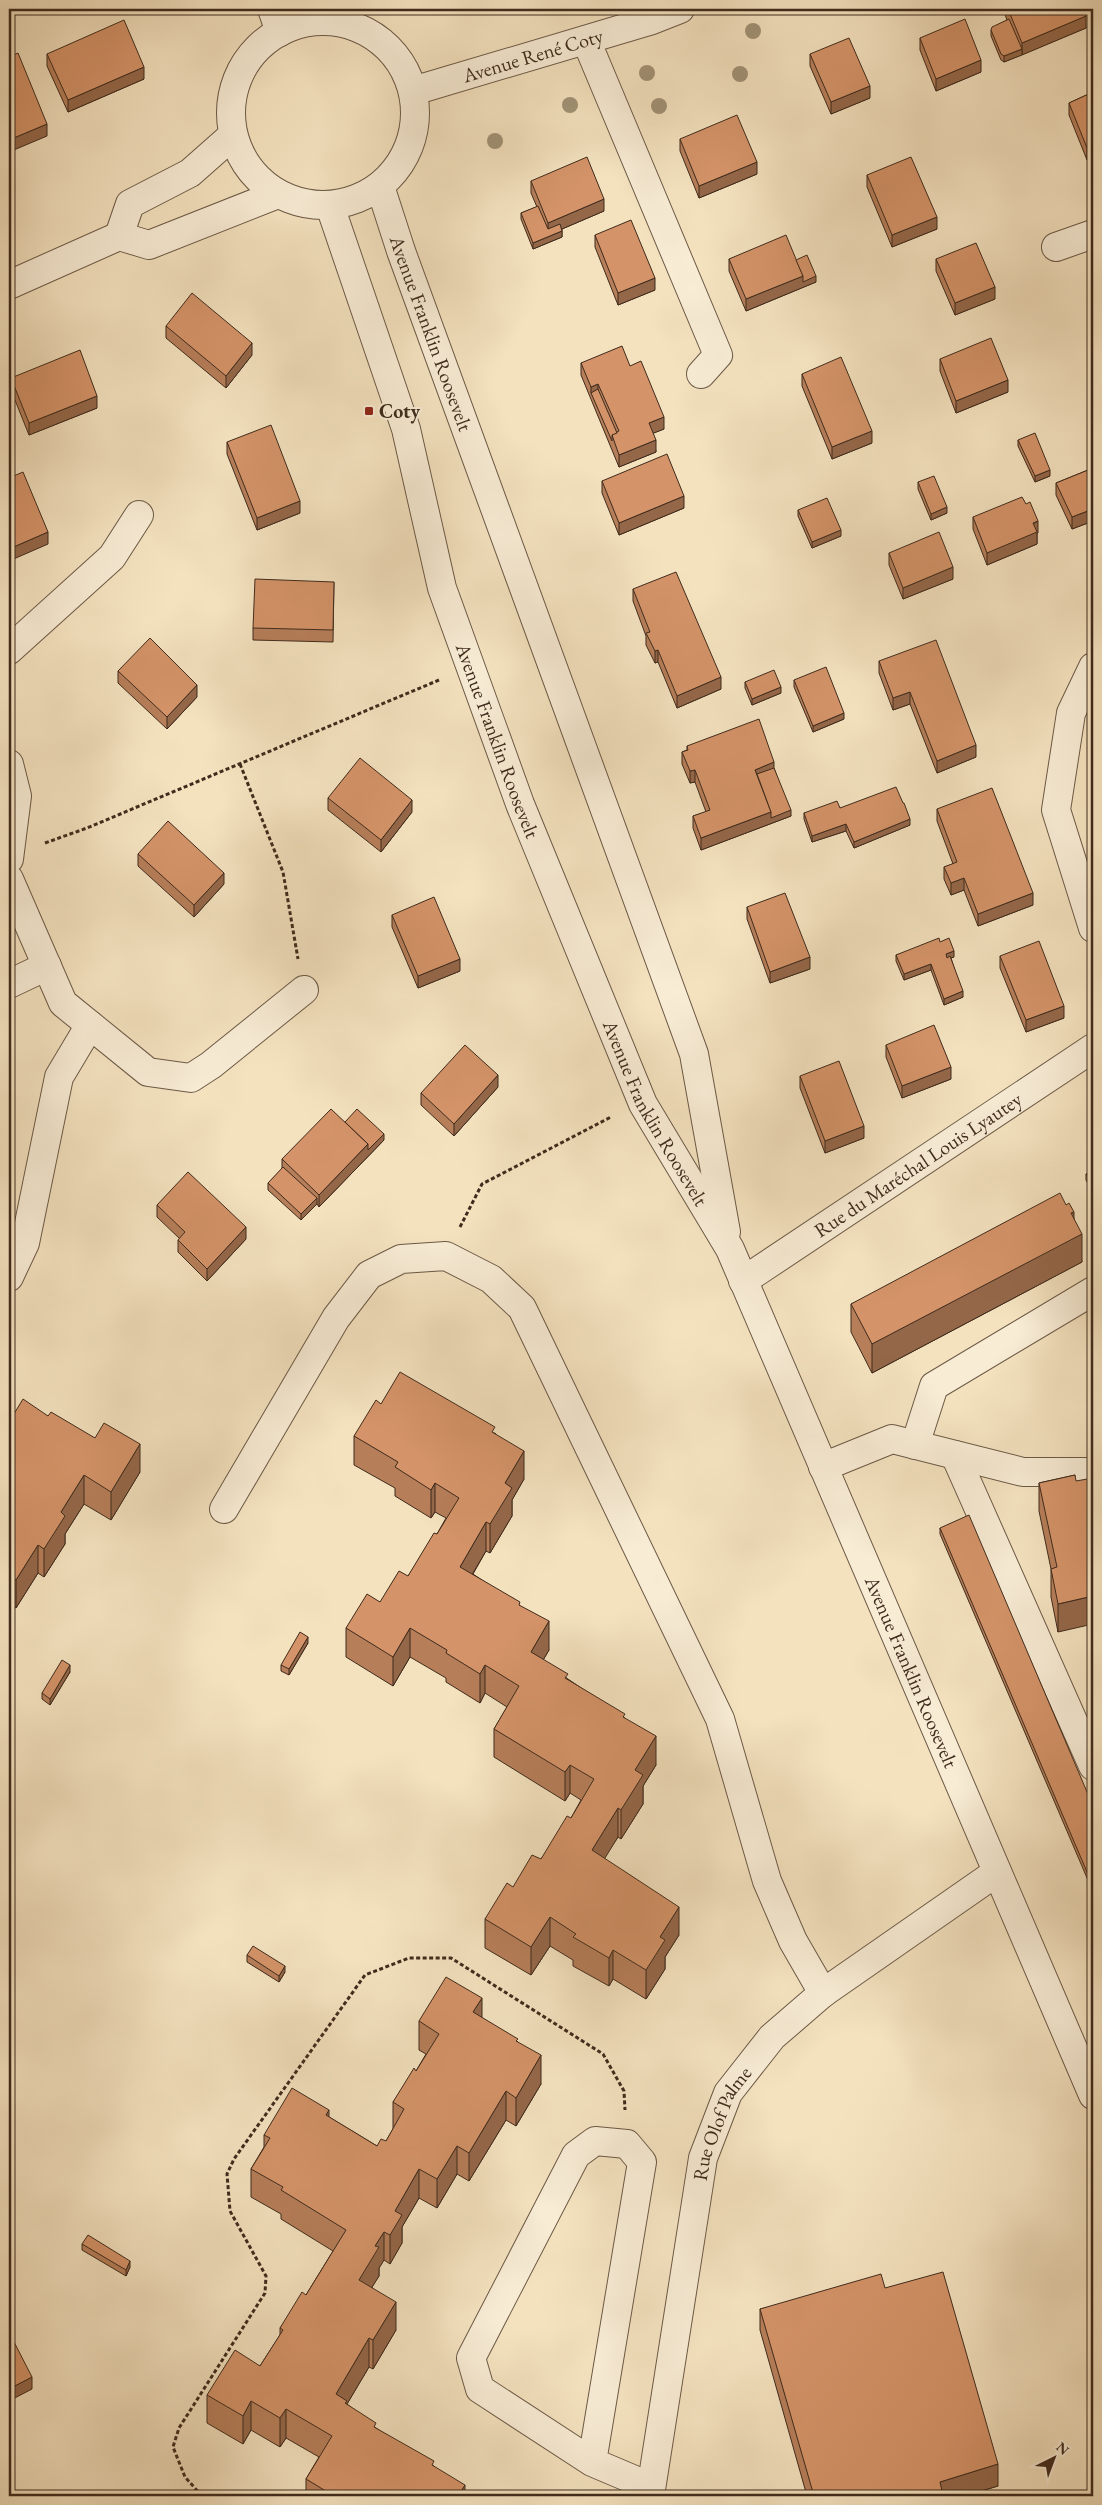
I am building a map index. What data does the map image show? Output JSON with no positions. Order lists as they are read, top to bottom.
{
  "streets": {
    "street": [
      "Avenue René Coty",
      "Avenue Franklin Roosevelt",
      "Rue du Maréchal Louis Lyautey",
      "Rue Olof Palme"
    ]
  },
  "crossings": [
    ["Avenue Franklin Roosevelt", "Rue du Maréchal Louis Lyautey"],
    ["Avenue Franklin Roosevelt", "Rue Olof Palme"]
  ],
  "places": {
    "transit": ["Coty"]
  },
  "north": "top right"
}
